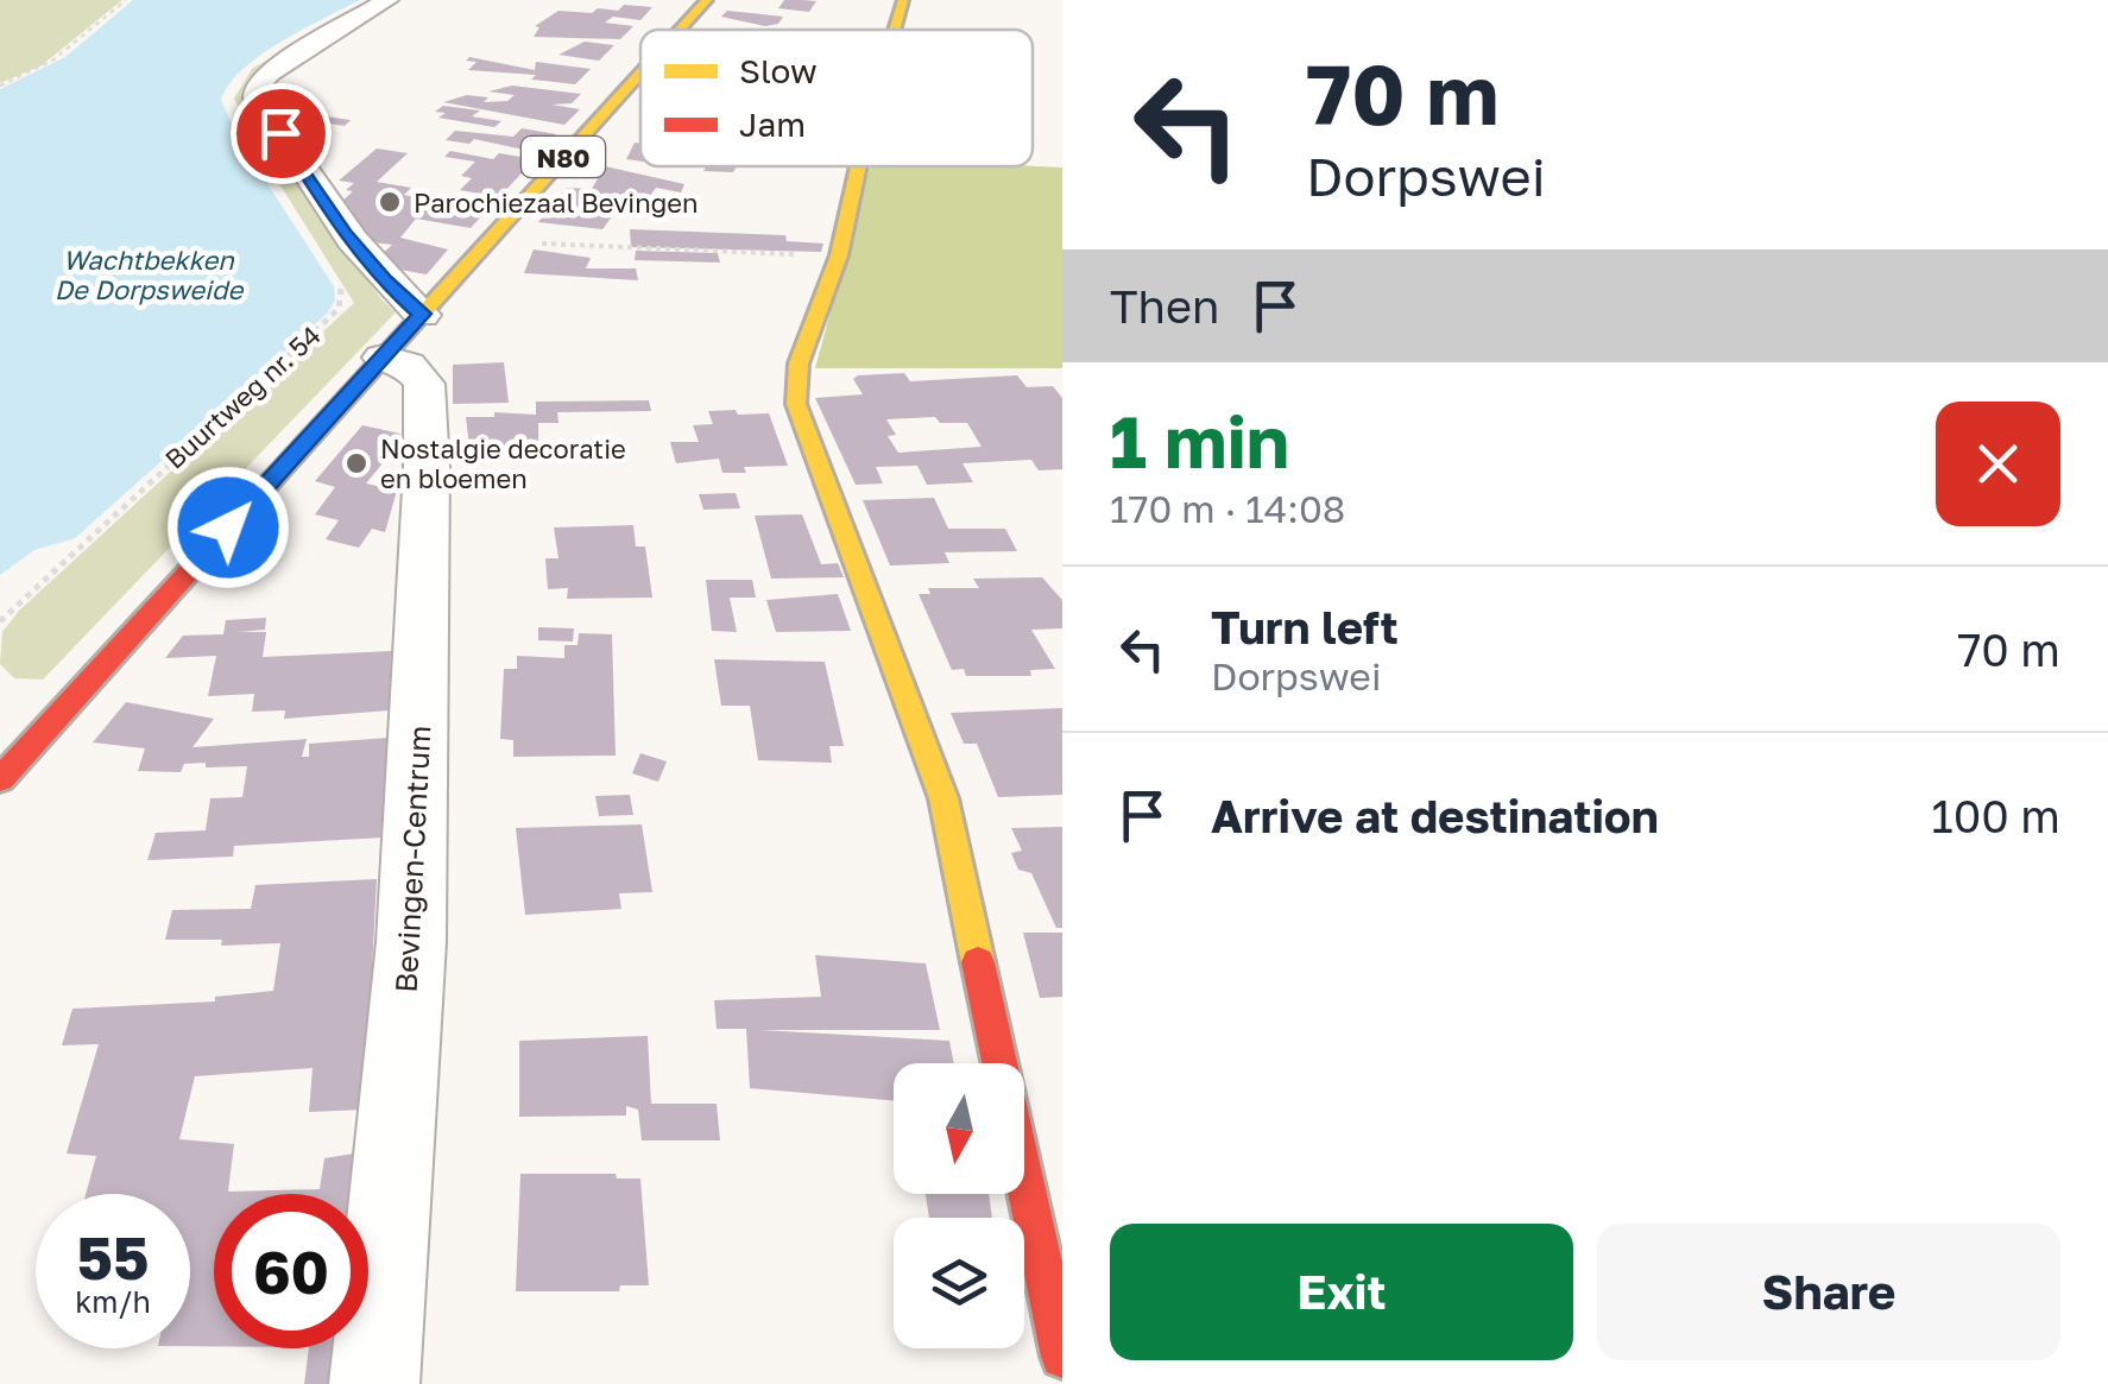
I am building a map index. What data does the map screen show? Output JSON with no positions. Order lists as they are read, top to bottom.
{
  "streets": {
    "street": ["N80", "Bevingen-Centrum"],
    "path": ["Buurtweg nr. 54"]
  },
  "crossings": [
    ["N80", "Bevingen-Centrum"]
  ],
  "water": ["Wachtbekken De Dorpsweide"],
  "places": ["Parochiezaal Bevingen", "Nostalgie decoratie en bloemen"],
  "legend": ["Slow", "Jam"],
  "north": "bottom",
  "page": {
    "turn": ["70 m", "Dorpswei"],
    "then": "Then",
    "heading": ["1 min", "170 m · 14:08"],
    "list": [
      {
        "name": "Turn left",
        "note": "Dorpswei",
        "value": "70 m"
      },
      {
        "name": "Arrive at destination",
        "value": "100 m"
      }
    ],
    "speed": "55 km/h",
    "limit": "60",
    "buttons": ["Exit", "Share"]
  }
}
